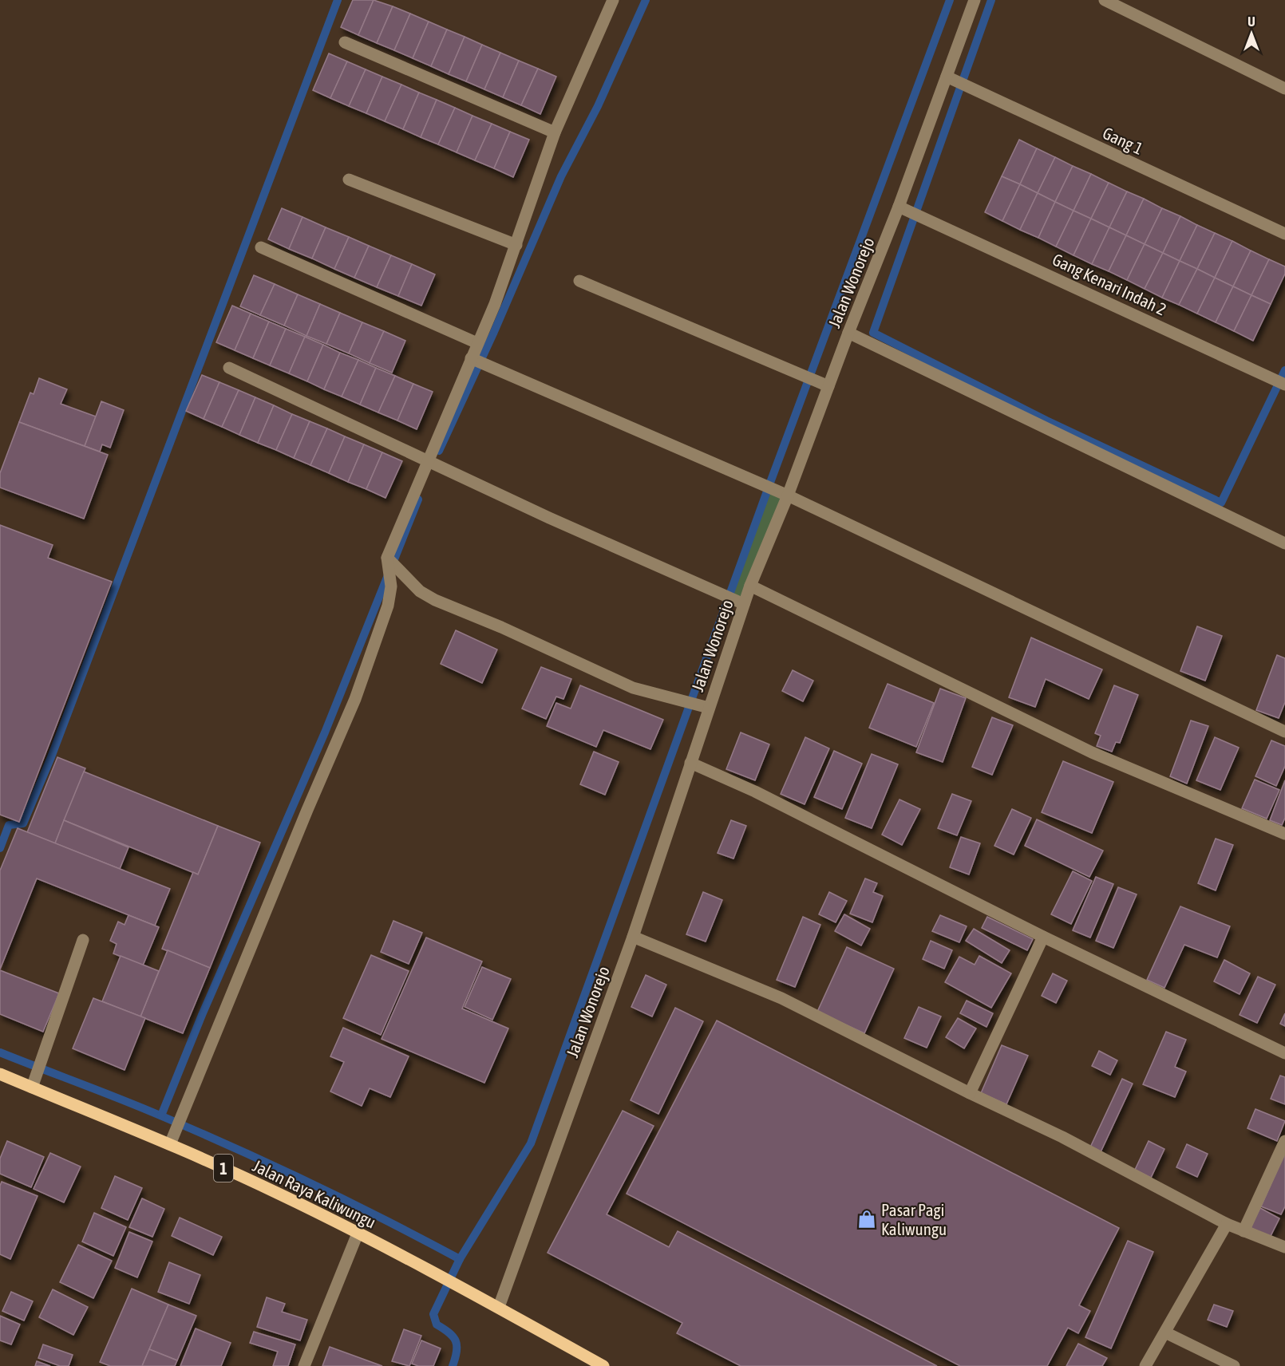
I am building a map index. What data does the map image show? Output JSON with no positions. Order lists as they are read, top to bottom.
{
  "streets": {
    "main road": ["1", "Jalan Raya Kaliwungu"],
    "street": ["Gang 1", "Jalan Wonorejo", "Gang Kenari Indah 2"]
  },
  "crossings": [
    ["Gang 1", "Jalan Wonorejo"],
    ["Jalan Wonorejo", "Gang Kenari Indah 2"],
    ["Jalan Wonorejo", "Jalan Raya Kaliwungu"]
  ],
  "places": {
    "shop": ["Pasar Pagi Kaliwungu"]
  },
  "north": "top"
}
